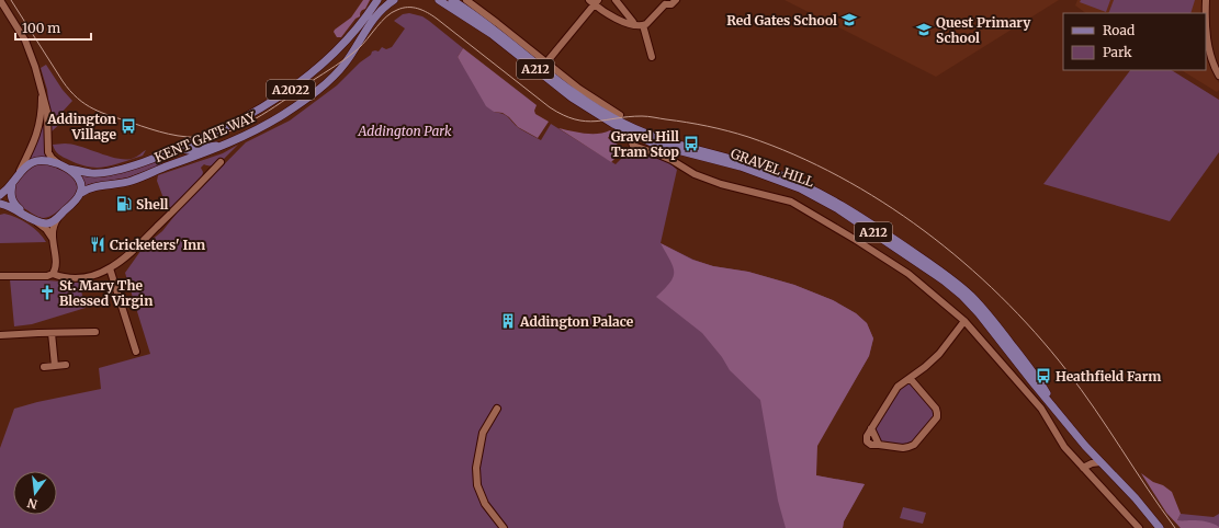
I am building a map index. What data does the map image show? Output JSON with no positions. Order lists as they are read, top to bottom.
{
  "streets": {
    "main road": [
      "A212",
      "A2022",
      "KENT GATE WAY",
      "GRAVEL HILL"
    ]
  },
  "parks": ["Addington Park"],
  "places": {
    "school or university": ["Red Gates School", "Quest Primary School"],
    "bus stop": ["Addington Village", "Gravel Hill Tram Stop", "Heathfield Farm"],
    "fuel station": ["Shell"],
    "restaurant": ["Cricketers' Inn"],
    "church": ["St. Mary The Blessed Virgin"],
    "building": ["Addington Palace"]
  },
  "legend": ["Road", "Park"],
  "scale_bar": "100 m",
  "north": "bottom"
}
